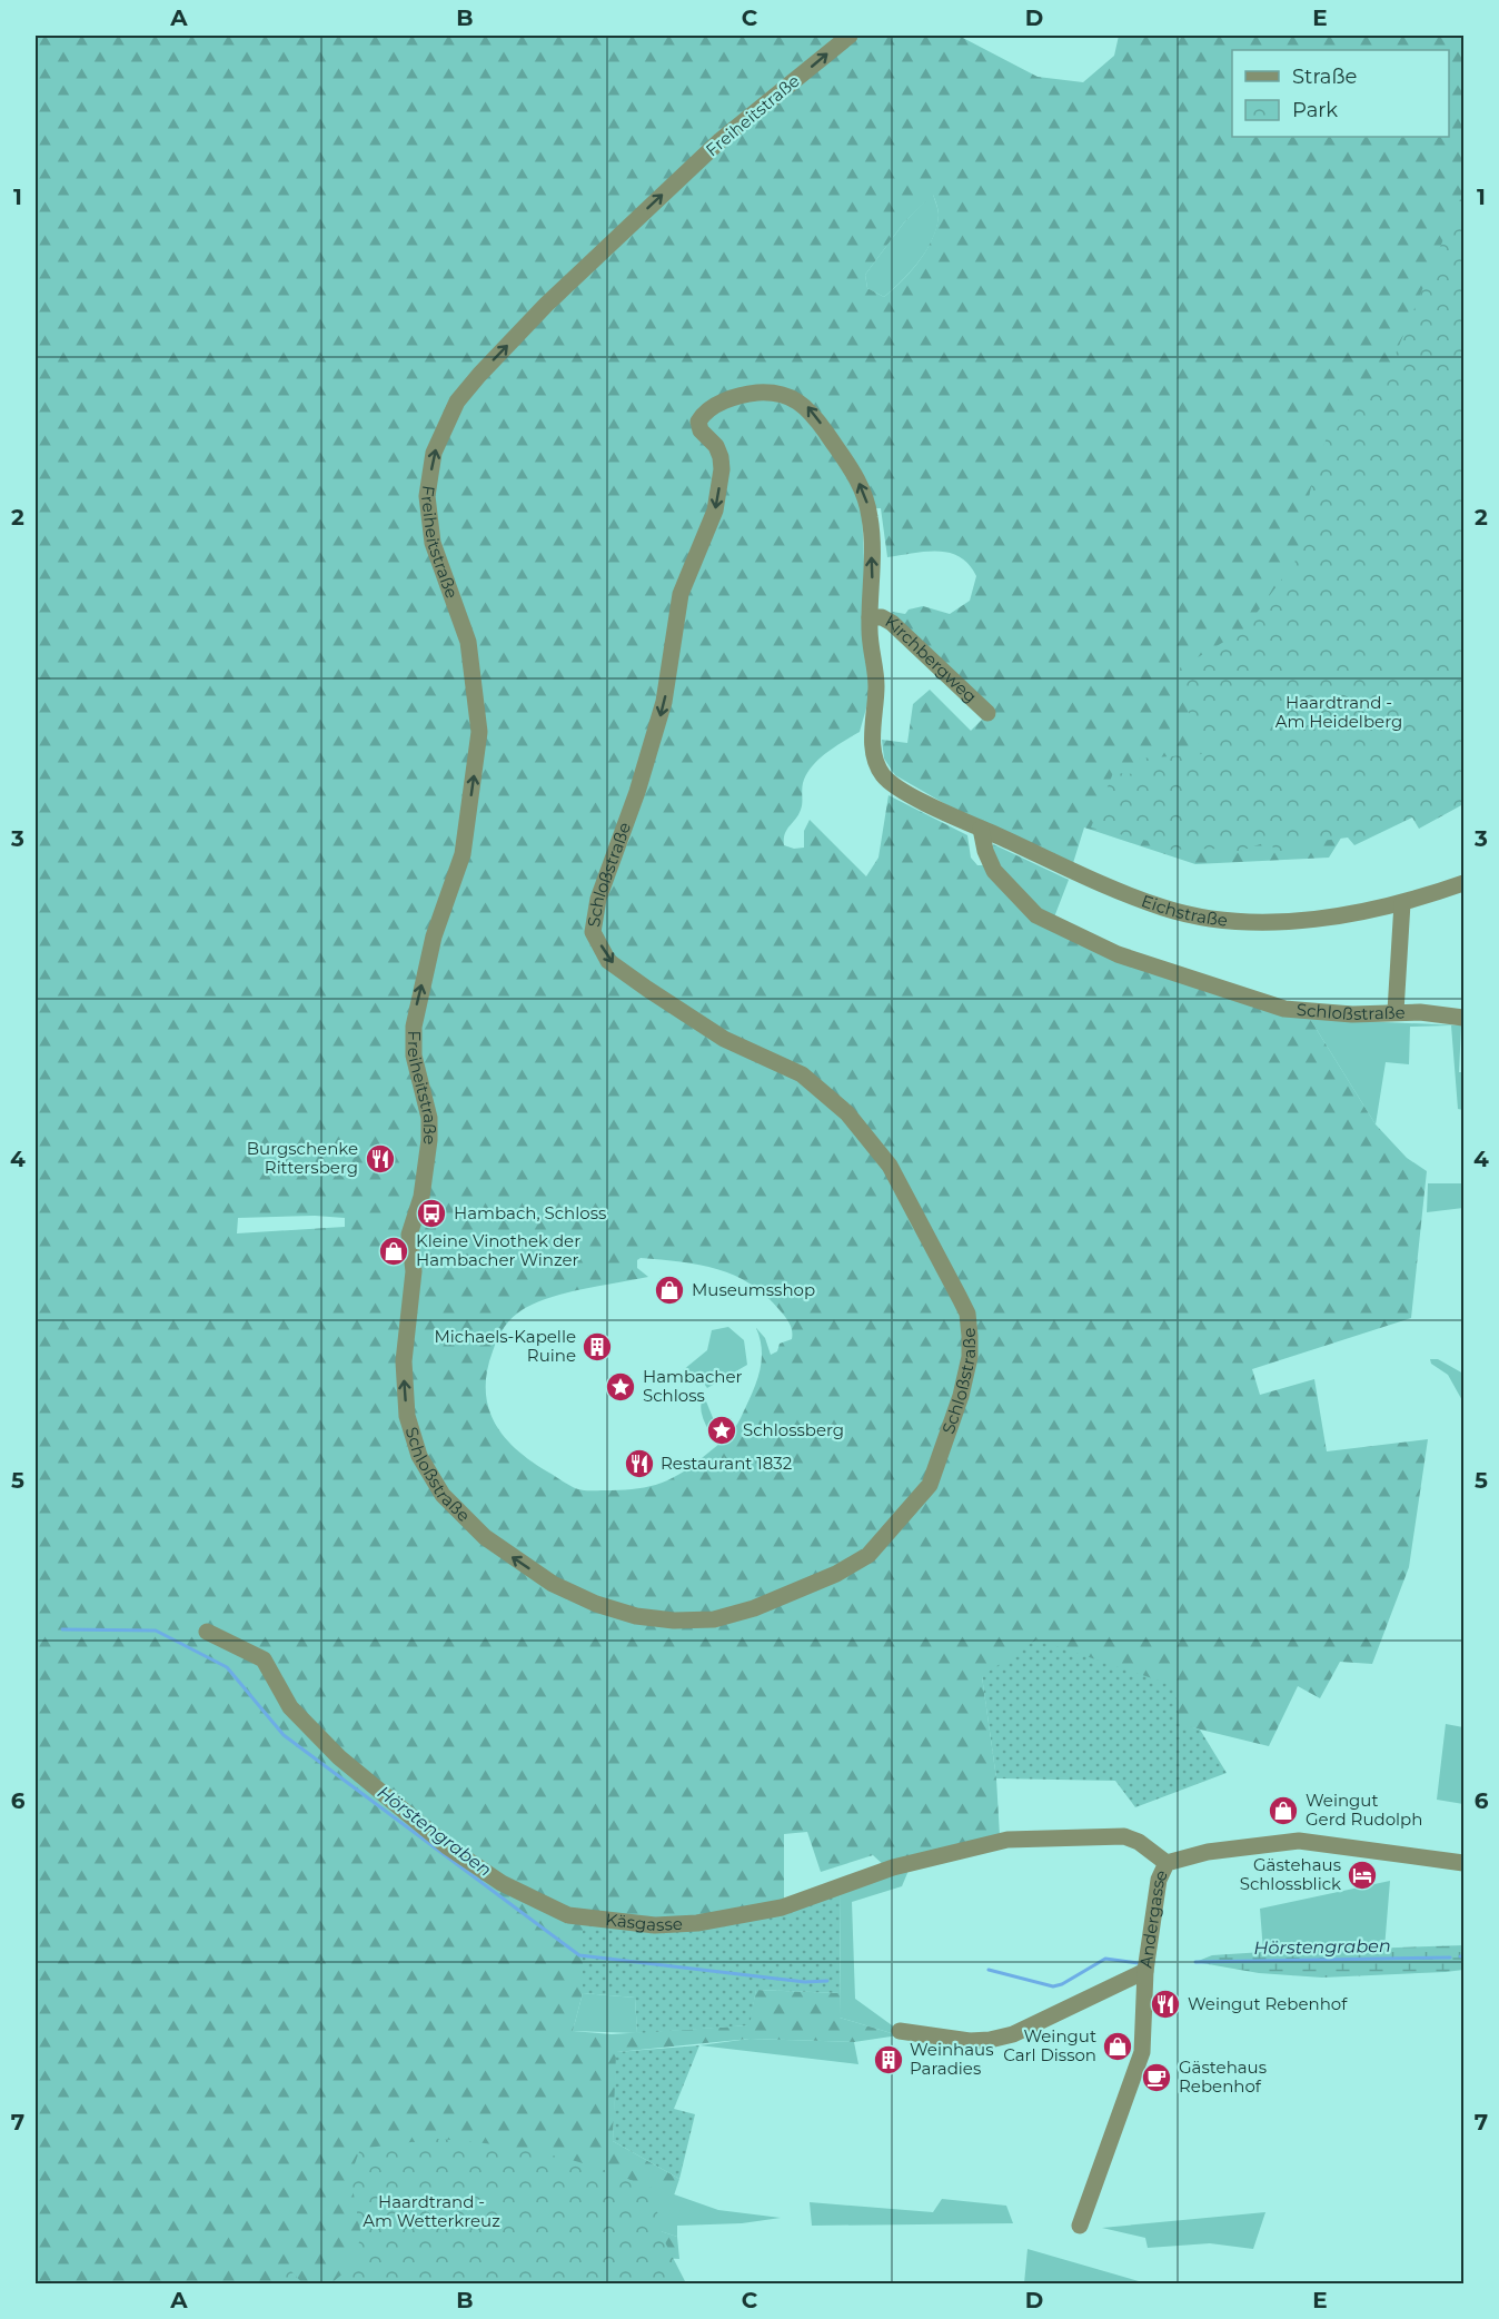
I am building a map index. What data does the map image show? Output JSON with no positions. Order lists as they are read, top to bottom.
{
  "streets": {
    "street": [
      "Freiheitstraße",
      "Kirchbergweg",
      "Schloßstraße",
      "Eichstraße",
      "Andergasse",
      "Käsgasse"
    ]
  },
  "crossings": [
    ["Freiheitstraße", "Schloßstraße"],
    ["Kirchbergweg", "Schloßstraße"],
    ["Schloßstraße", "Eichstraße"],
    ["Andergasse", "Käsgasse"]
  ],
  "one_way": ["Freiheitstraße"],
  "water": ["Hörstengraben"],
  "parks": ["Haardtrand - Am Heidelberg", "Haardtrand - Am Wetterkreuz"],
  "places": {
    "restaurant": ["Burgschenke Rittersberg", "Restaurant 1832", "Weingut Rebenhof"],
    "bus stop": ["Hambach, Schloss"],
    "shop": [
      "Kleine Vinothek der Hambacher Winzer",
      "Museumsshop",
      "Weingut Gerd Rudolph",
      "Weingut Carl Disson"
    ],
    "building": ["Michaels-Kapelle Ruine", "Weinhaus Paradies"],
    "place": ["Hambacher Schloss", "Schlossberg"],
    "hotel": ["Gästehaus Schlossblick"],
    "cafe": ["Gästehaus Rebenhof"]
  },
  "legend": ["Straße", "Park"],
  "grid": {
    "columns": [
      "A",
      "B",
      "C",
      "D",
      "E"
    ],
    "rows": [
      "1",
      "2",
      "3",
      "4",
      "5",
      "6",
      "7"
    ]
  }
}
